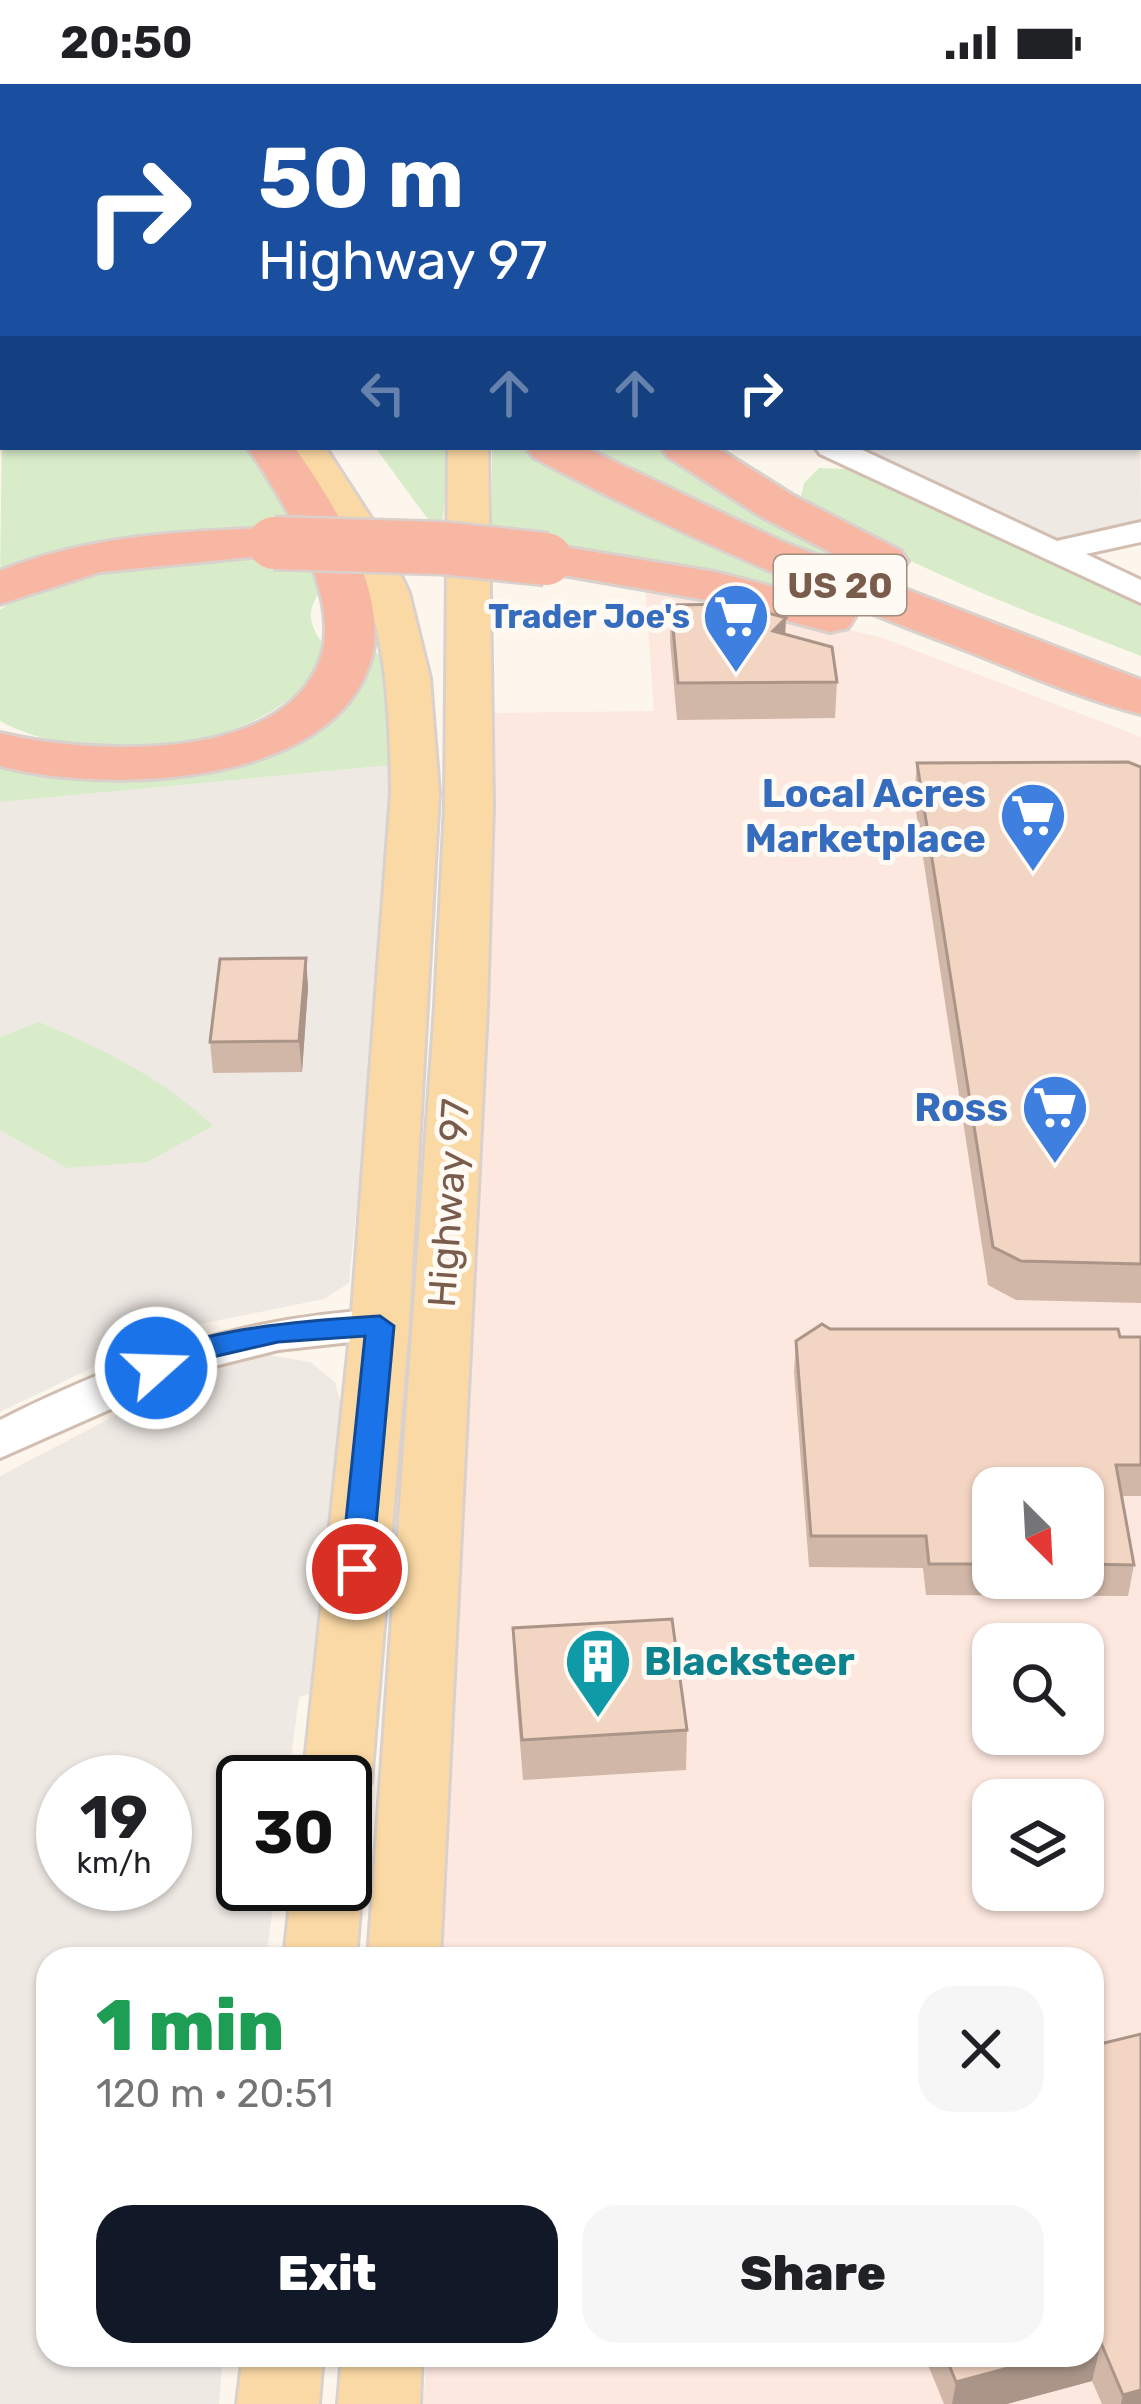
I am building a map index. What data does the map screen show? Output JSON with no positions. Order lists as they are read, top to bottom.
{
  "streets": {
    "highway": ["US 20"],
    "main road": ["Highway 97"]
  },
  "places": {
    "supermarket": ["Trader Joe's", "Local Acres Marketplace", "Ross"],
    "building": ["Blacksteer"]
  },
  "north": "bottom right",
  "page": {
    "status": "20:50",
    "turn": ["50 m", "Highway 97"],
    "speed": "19 km/h",
    "limit": "30",
    "heading": ["1 min", "120 m · 20:51"],
    "buttons": ["Exit", "Share"]
  }
}
